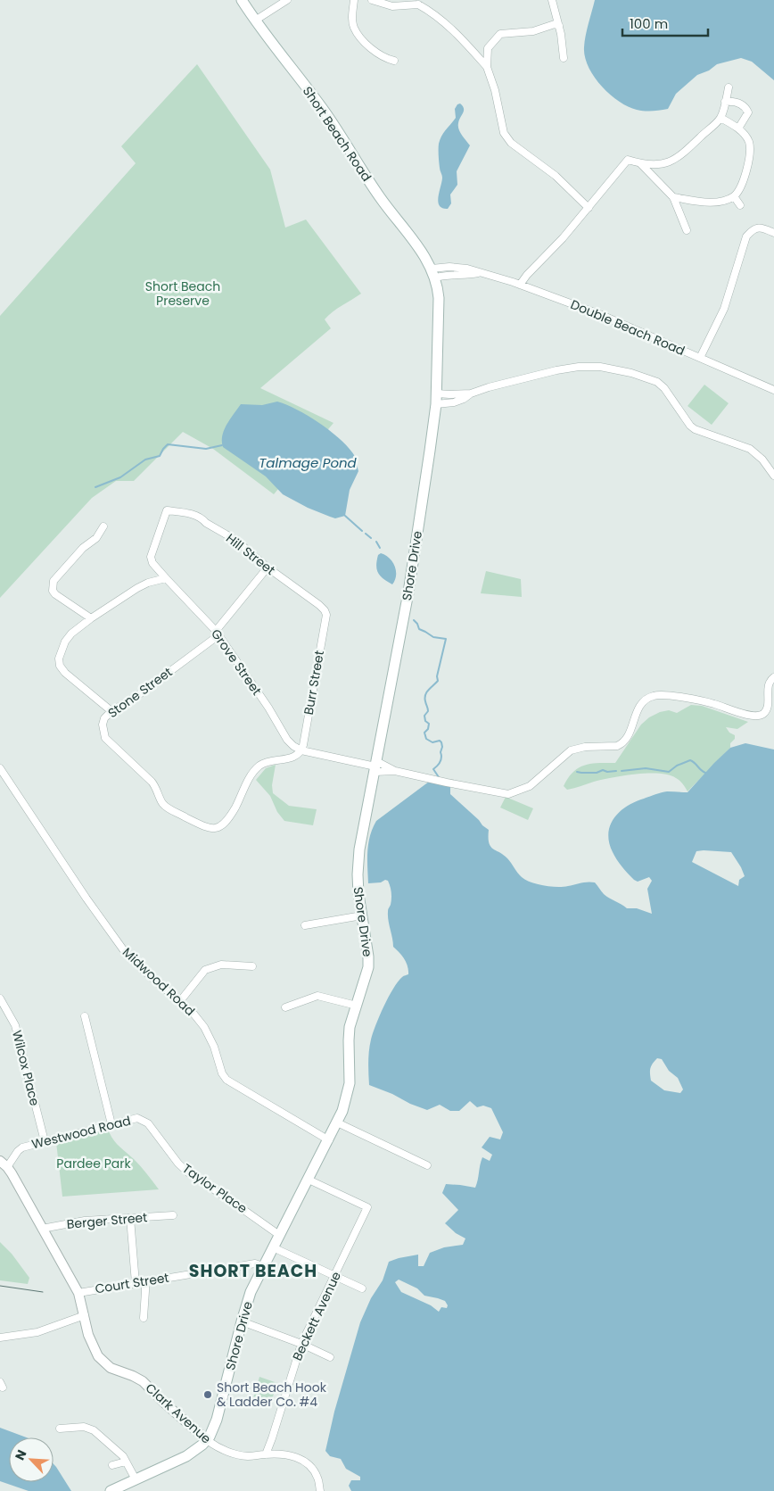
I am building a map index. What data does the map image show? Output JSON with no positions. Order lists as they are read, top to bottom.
{
  "streets": {
    "main road": ["Short Beach Road", "Shore Drive"],
    "street": [
      "Double Beach Road",
      "Hill Street",
      "Grove Street",
      "Burr Street",
      "Stone Street",
      "Midwood Road",
      "Wilcox Place",
      "Westwood Road",
      "Taylor Place",
      "Berger Street",
      "Court Street",
      "Beckett Avenue",
      "Clark Avenue"
    ]
  },
  "crossings": [
    ["Short Beach Road", "Double Beach Road"],
    ["Short Beach Road", "Shore Drive"],
    ["Double Beach Road", "Shore Drive"],
    ["Hill Street", "Grove Street"],
    ["Hill Street", "Burr Street"],
    ["Hill Street", "Stone Street"],
    ["Shore Drive", "Grove Street"],
    ["Shore Drive", "Midwood Road"],
    ["Shore Drive", "Taylor Place"],
    ["Shore Drive", "Court Street"],
    ["Shore Drive", "Beckett Avenue"],
    ["Shore Drive", "Clark Avenue"],
    ["Grove Street", "Burr Street"],
    ["Grove Street", "Stone Street"],
    ["Burr Street", "Stone Street"],
    ["Wilcox Place", "Westwood Road"],
    ["Westwood Road", "Taylor Place"],
    ["Westwood Road", "Clark Avenue"],
    ["Berger Street", "Clark Avenue"],
    ["Court Street", "Clark Avenue"],
    ["Beckett Avenue", "Clark Avenue"]
  ],
  "districts": ["SHORT BEACH"],
  "water": ["Talmage Pond"],
  "parks": ["Short Beach Preserve", "Pardee Park"],
  "places": ["Short Beach Hook & Ladder Co. #4"],
  "scale_bar": "100 m",
  "north": "top left"
}
